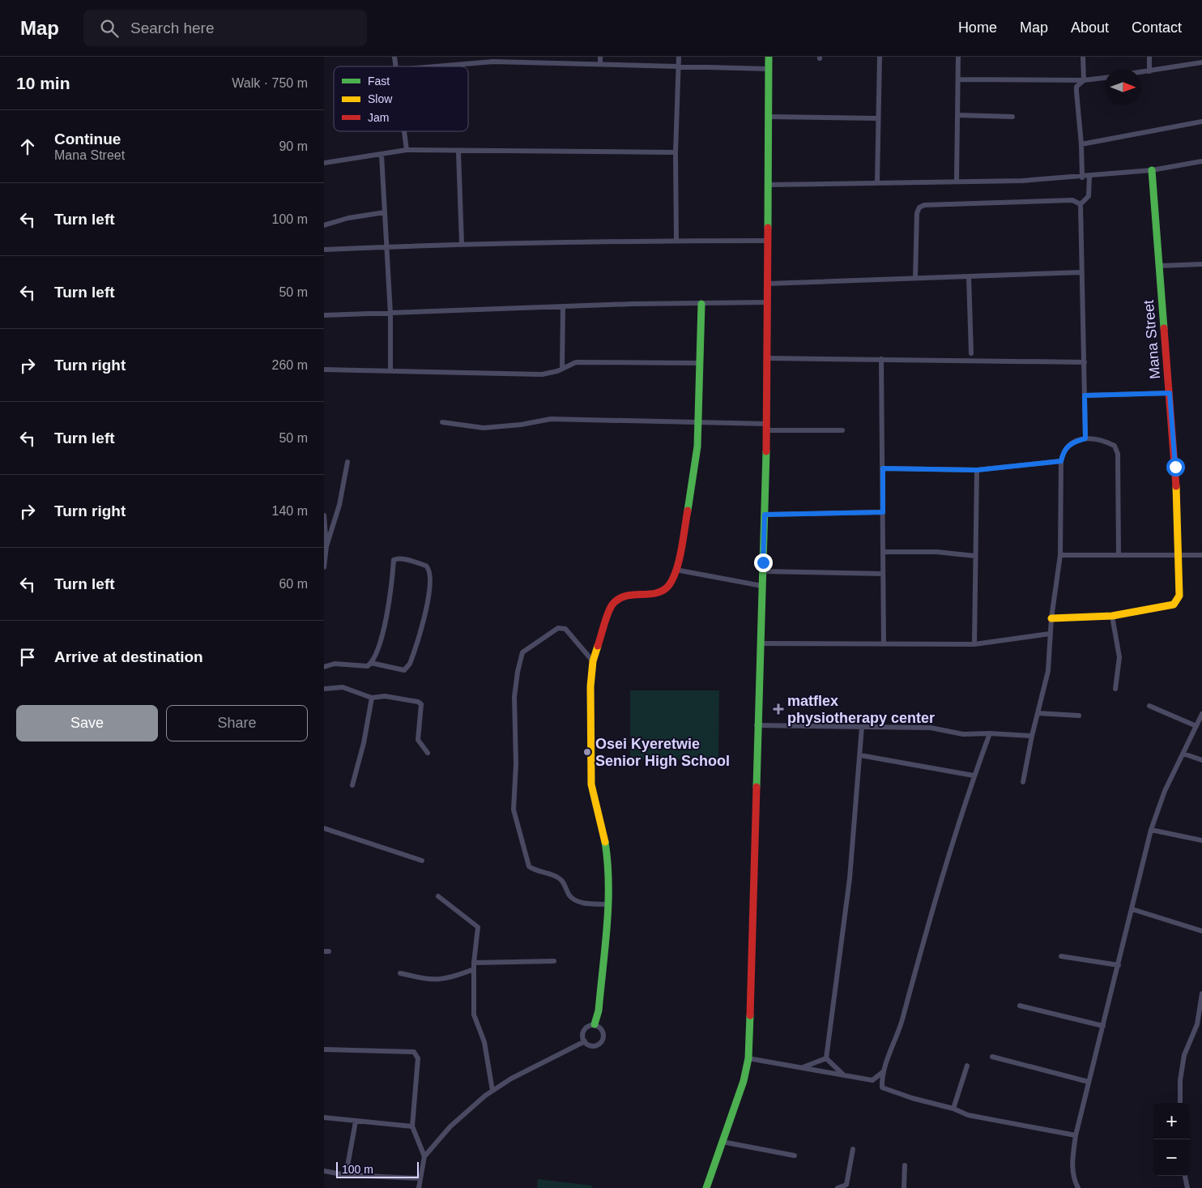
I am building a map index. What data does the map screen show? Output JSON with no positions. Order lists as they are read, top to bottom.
{
  "streets": {
    "street": ["Mana Street"]
  },
  "places": {
    "health": ["matflex physiotherapy center"],
    "other": ["Osei Kyeretwie Senior High School"]
  },
  "legend": ["Fast", "Slow", "Jam"],
  "scale_bar": "100 m",
  "north": "right",
  "page": {
    "header": "Map",
    "search": "Search here",
    "nav": [
      "Home",
      "Map",
      "About",
      "Contact"
    ],
    "heading": ["10 min", "Walk · 750 m"],
    "list": [
      ["Continue", "Mana Street", "90 m"],
      ["Turn left", "100 m"],
      ["Turn left", "50 m"],
      ["Turn right", "260 m"],
      ["Turn left", "50 m"],
      ["Turn right", "140 m"],
      ["Turn left", "60 m"],
      "Arrive at destination"
    ],
    "buttons": ["Save", "Share"],
    "map_buttons": ["+", "−"],
    "scale": "100 m"
  }
}
